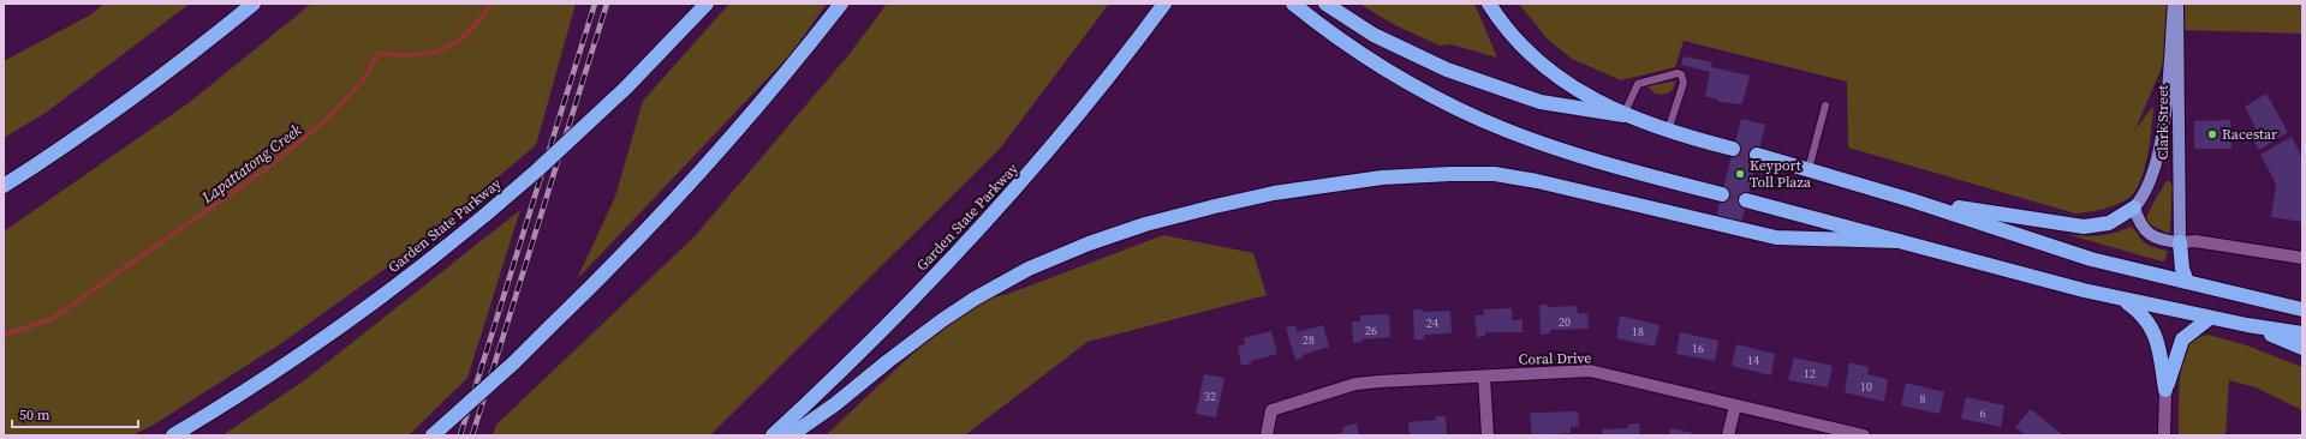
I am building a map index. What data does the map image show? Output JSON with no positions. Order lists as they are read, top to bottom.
{
  "streets": {
    "highway": ["Garden State Parkway"],
    "main road": ["Clark Street"],
    "street": ["Coral Drive"]
  },
  "water": ["Lapattatong Creek"],
  "places": ["Racestar", "Keyport Toll Plaza"],
  "house_numbers": [
    "20",
    "24",
    "26",
    "18",
    "28",
    "16",
    "14",
    "12",
    "10",
    "32",
    "8",
    "6"
  ],
  "scale_bar": "50 m"
}
